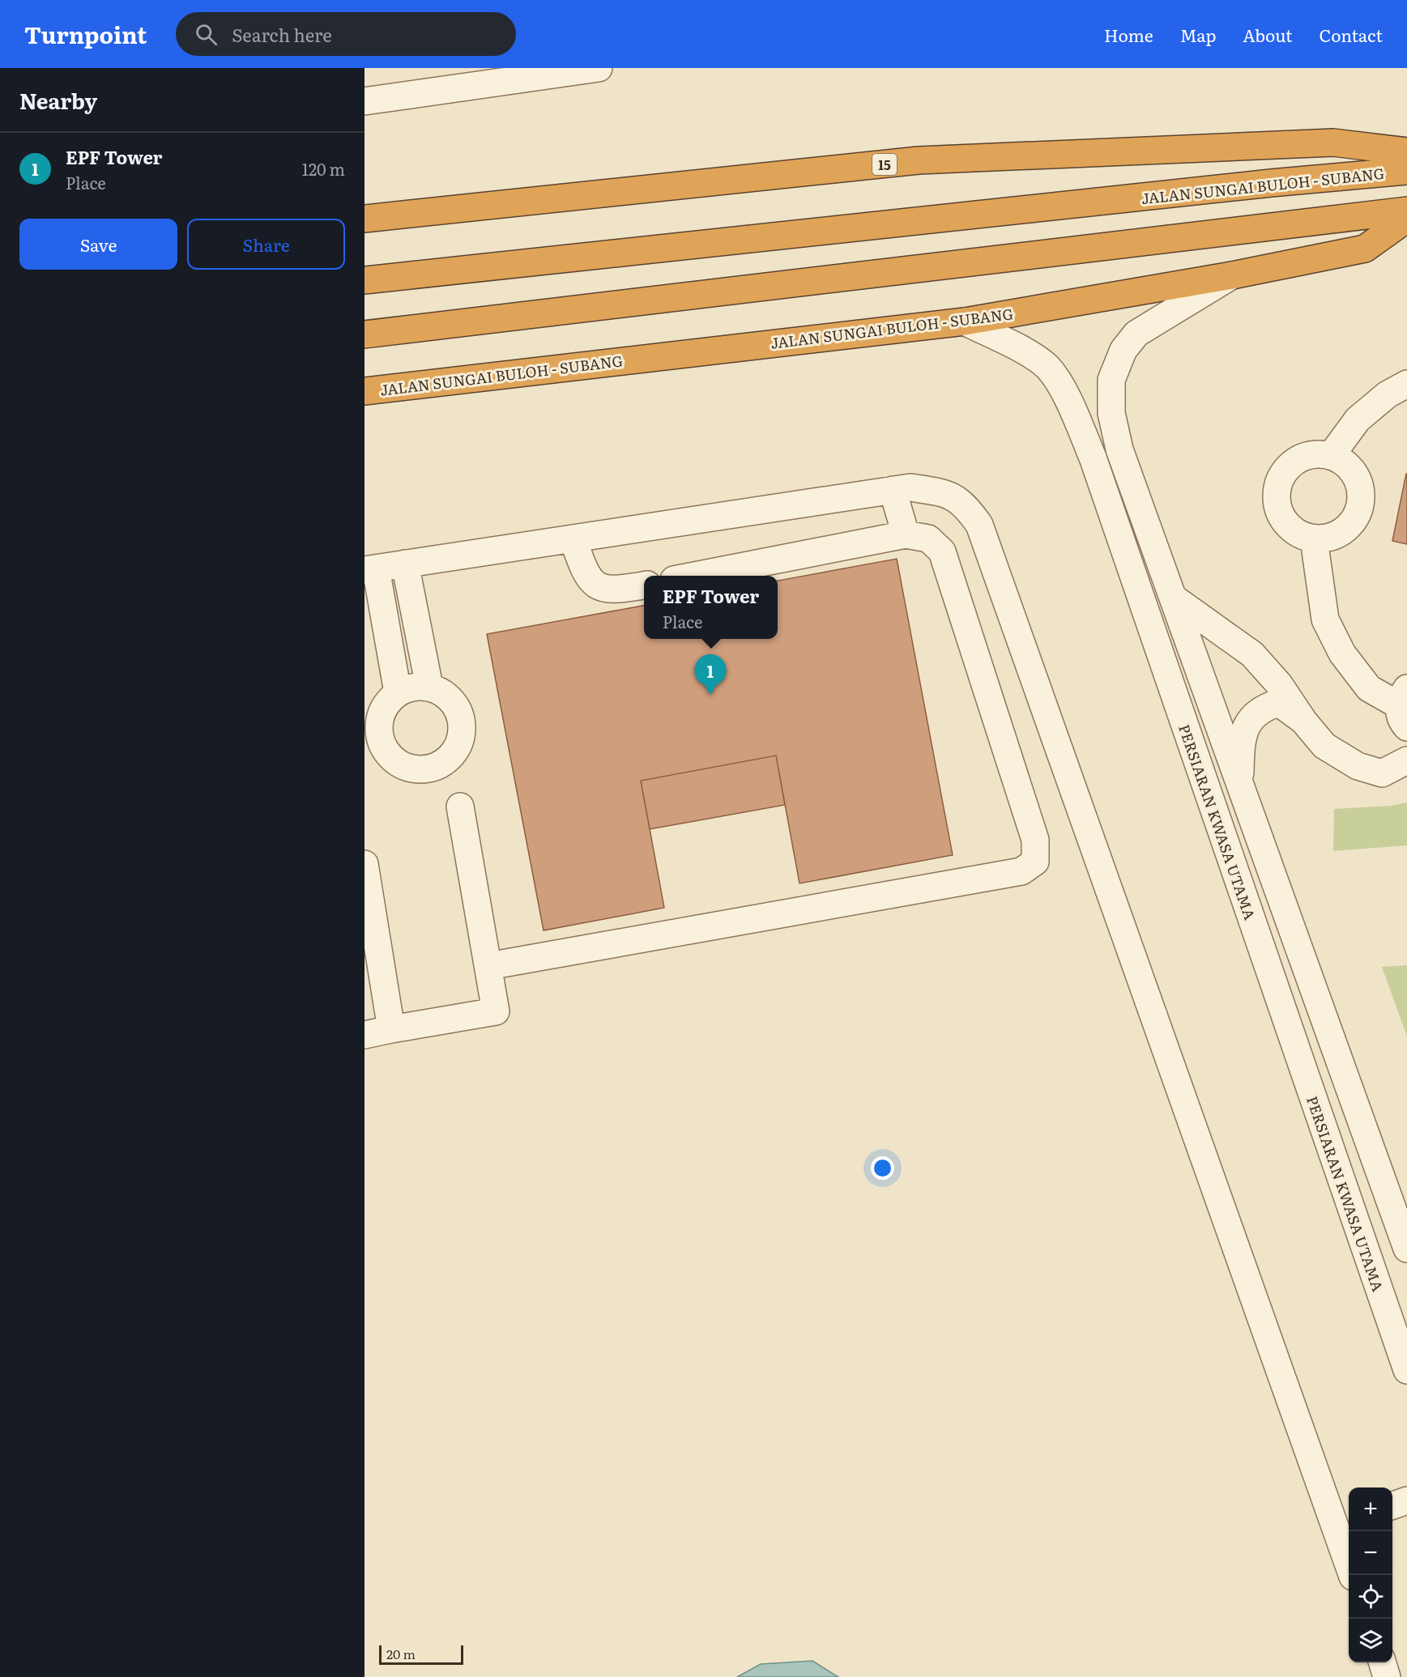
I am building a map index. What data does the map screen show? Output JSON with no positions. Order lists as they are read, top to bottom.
{
  "streets": {
    "highway": ["15", "JALAN SUNGAI BULOH - SUBANG"],
    "street": ["PERSIARAN KWASA UTAMA"]
  },
  "crossings": [
    ["JALAN SUNGAI BULOH - SUBANG", "PERSIARAN KWASA UTAMA"]
  ],
  "scale_bar": "20 m",
  "page": {
    "header": "Turnpoint",
    "search": "Search here",
    "nav": [
      "Home",
      "Map",
      "About",
      "Contact"
    ],
    "heading": "Nearby",
    "list": [
      {
        "mark": "1",
        "name": "EPF Tower",
        "note": "Place",
        "value": "120 m"
      }
    ],
    "buttons": ["Save", "Share"],
    "popup": ["EPF Tower", "Place"],
    "pins": "1",
    "map_buttons": ["+", "−"],
    "scale": "20 m"
  }
}
